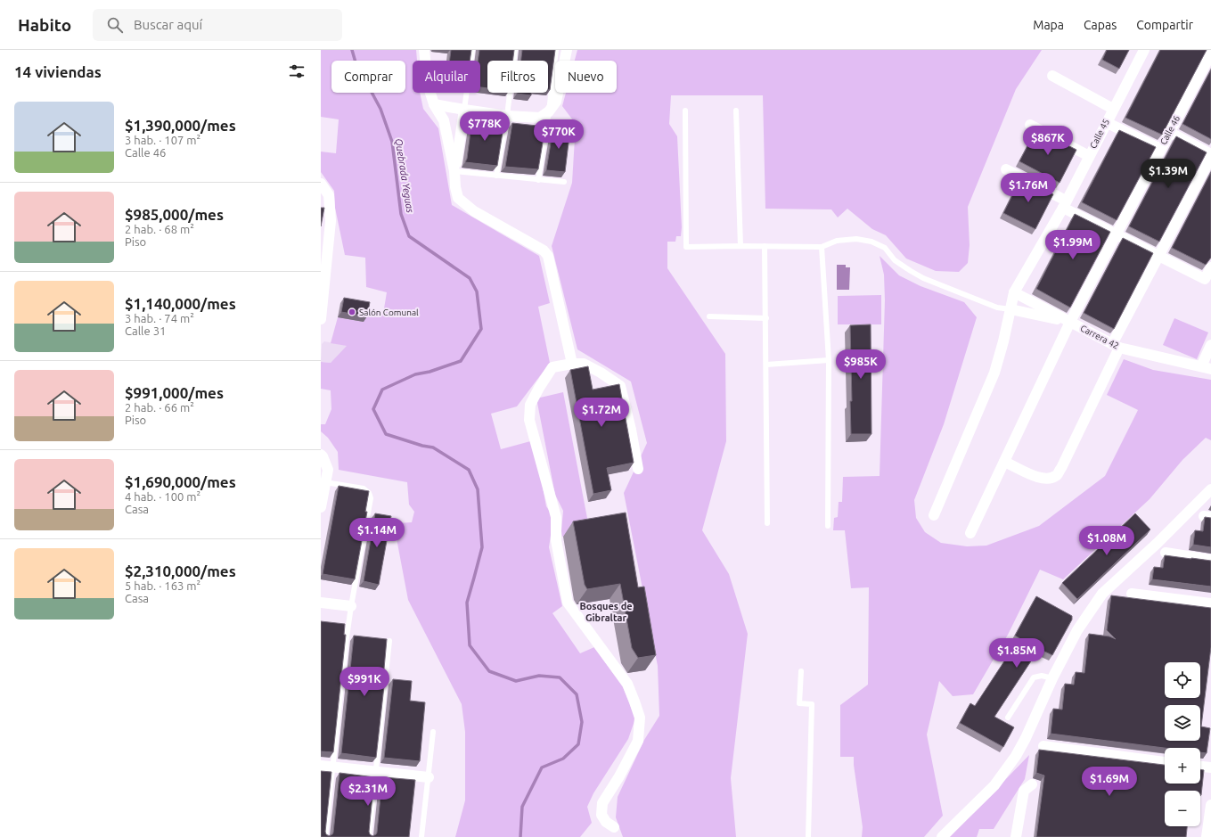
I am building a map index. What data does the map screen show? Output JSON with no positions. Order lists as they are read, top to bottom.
{
  "streets": {
    "street": ["Calle 46", "Calle 45", "Carrera 42"]
  },
  "crossings": [
    ["Calle 46", "Carrera 42"],
    ["Calle 45", "Carrera 42"]
  ],
  "districts": ["Bosques de Gibraltar"],
  "water": ["Quebrada Yeguas"],
  "places": ["Salón Comunal"],
  "page": {
    "header": "Habito",
    "search": "Buscar aquí",
    "nav": ["Mapa", "Capas", "Compartir"],
    "heading": "14 viviendas",
    "chip": [
      "Comprar",
      "Alquilar",
      "Filtros",
      "Nuevo"
    ],
    "list": [
      {
        "name": "$1,390,000/mes",
        "note": "3 hab. · 107 m² · Calle 46"
      },
      {
        "name": "$985,000/mes",
        "note": "2 hab. · 68 m² · Piso"
      },
      {
        "name": "$1,140,000/mes",
        "note": "3 hab. · 74 m² · Calle 31"
      },
      {
        "name": "$991,000/mes",
        "note": "2 hab. · 66 m² · Piso"
      },
      {
        "name": "$1,690,000/mes",
        "note": "4 hab. · 100 m² · Casa"
      },
      {
        "name": "$2,310,000/mes",
        "note": "5 hab. · 163 m² · Casa"
      }
    ],
    "price": [
      "$778K",
      "$770K",
      "$867K",
      "$1.39M",
      "$1.76M",
      "$1.99M",
      "$985K",
      "$1.72M",
      "$1.14M",
      "$1.08M",
      "$1.85M",
      "$991K",
      "$1.69M",
      "$2.31M"
    ],
    "map_buttons": ["+", "−"]
  }
}
